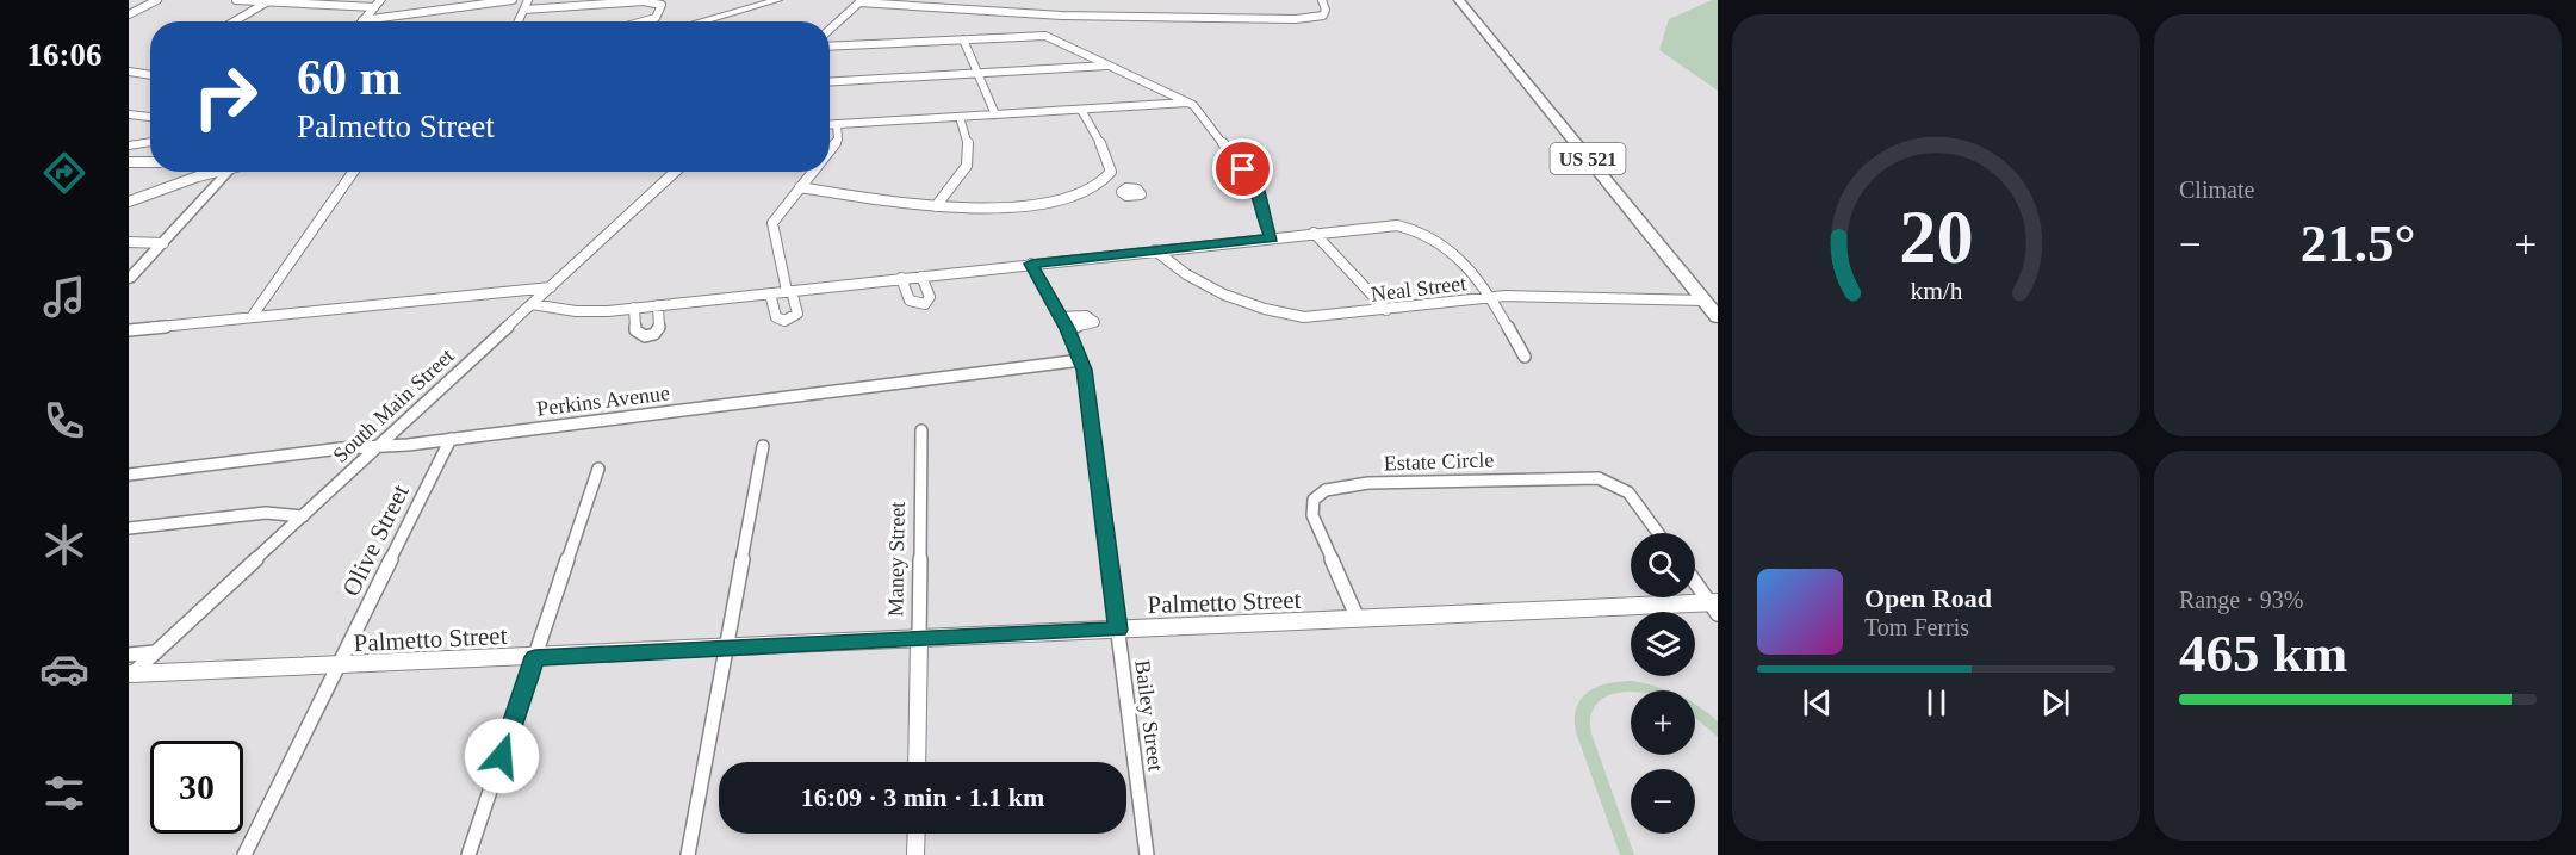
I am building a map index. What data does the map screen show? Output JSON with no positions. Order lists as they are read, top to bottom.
{
  "streets": {
    "highway": ["US 521"],
    "street": [
      "Neal Street",
      "Perkins Avenue",
      "South Main Street",
      "Estate Circle",
      "Olive Street",
      "Maney Street",
      "Palmetto Street",
      "Bailey Street"
    ]
  },
  "crossings": [
    ["US 521", "Neal Street"],
    ["Perkins Avenue", "South Main Street"],
    ["Perkins Avenue", "Olive Street"],
    ["Perkins Avenue", "Bailey Street"],
    ["South Main Street", "Palmetto Street"],
    ["Estate Circle", "Palmetto Street"],
    ["Olive Street", "Palmetto Street"],
    ["Maney Street", "Palmetto Street"],
    ["Palmetto Street", "Bailey Street"]
  ],
  "page": {
    "tabs": "16:06",
    "tile": [
      "Climate",
      ["Range · 93%", "465 km"]
    ],
    "turn": ["60 m", "Palmetto Street"],
    "heat": ["−", "21.5°", "+"],
    "map_buttons": ["+", "−"],
    "song": ["Open Road", "Tom Ferris"],
    "limit": "30",
    "trip": "16:09 · 3 min · 1.1 km",
    "gauge": ["20", "km/h"]
  }
}
